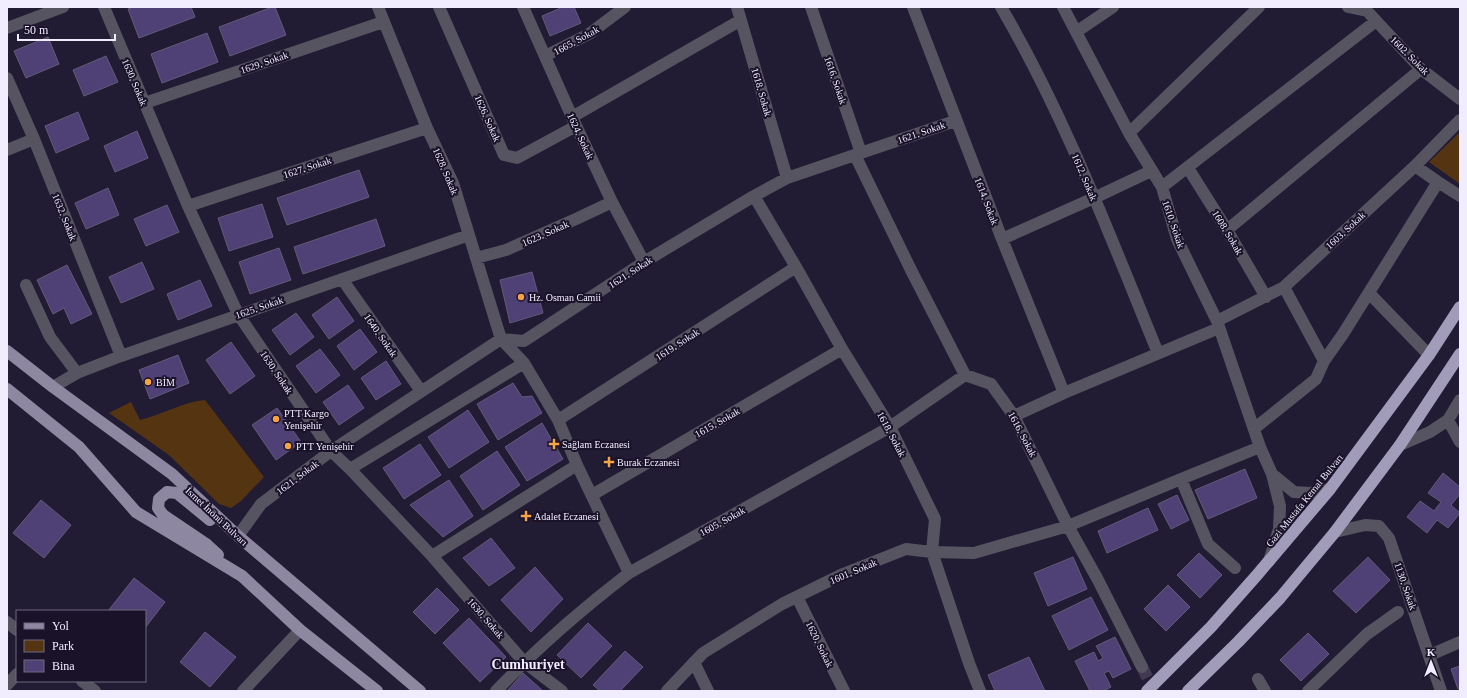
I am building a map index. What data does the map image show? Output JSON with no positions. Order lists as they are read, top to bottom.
{
  "streets": {
    "highway": ["Gazi Mustafa Kemal Bulvarı"],
    "main road": ["İsmet İnönü Bulvarı"],
    "street": [
      "1665. Sokak",
      "1602. Sokak",
      "1629. Sokak",
      "1616. Sokak",
      "1630. Sokak",
      "1618. Sokak",
      "1626. Sokak",
      "1621. Sokak",
      "1624. Sokak",
      "1627. Sokak",
      "1628. Sokak",
      "1612. Sokak",
      "1614. Sokak",
      "1632. Sokak",
      "1610. Sokak",
      "1603. Sokak",
      "1608. Sokak",
      "1623. Sokak",
      "1625. Sokak",
      "1640. Sokak",
      "1619. Sokak",
      "1615. Sokak",
      "1605. Sokak",
      "1601. Sokak",
      "1130. Sokak",
      "1620. Sokak"
    ]
  },
  "crossings": [
    ["1665. Sokak", "1624. Sokak"],
    ["1629. Sokak", "1630. Sokak"],
    ["1629. Sokak", "1628. Sokak"],
    ["1616. Sokak", "1621. Sokak"],
    ["1616. Sokak", "1603. Sokak"],
    ["1616. Sokak", "1605. Sokak"],
    ["1616. Sokak", "1601. Sokak"],
    ["1630. Sokak", "1621. Sokak"],
    ["1630. Sokak", "1627. Sokak"],
    ["1630. Sokak", "1625. Sokak"],
    ["1630. Sokak", "1605. Sokak"],
    ["1618. Sokak", "1621. Sokak"],
    ["1618. Sokak", "1619. Sokak"],
    ["1618. Sokak", "1615. Sokak"],
    ["1618. Sokak", "1605. Sokak"],
    ["1618. Sokak", "1601. Sokak"],
    ["1626. Sokak", "1624. Sokak"],
    ["1621. Sokak", "1624. Sokak"],
    ["1621. Sokak", "1628. Sokak"],
    ["1621. Sokak", "1614. Sokak"],
    ["1621. Sokak", "1640. Sokak"],
    ["1621. Sokak", "İsmet İnönü Bulvarı"],
    ["1624. Sokak", "1623. Sokak"],
    ["1627. Sokak", "1628. Sokak"],
    ["1628. Sokak", "1623. Sokak"],
    ["1628. Sokak", "1625. Sokak"],
    ["1612. Sokak", "1603. Sokak"],
    ["1614. Sokak", "1603. Sokak"],
    ["1632. Sokak", "1625. Sokak"],
    ["1610. Sokak", "1603. Sokak"],
    ["1610. Sokak", "Gazi Mustafa Kemal Bulvarı"],
    ["1610. Sokak", "1601. Sokak"],
    ["1603. Sokak", "1608. Sokak"],
    ["1625. Sokak", "1640. Sokak"],
    ["1625. Sokak", "İsmet İnönü Bulvarı"],
    ["1601. Sokak", "1620. Sokak"]
  ],
  "districts": ["Cumhuriyet"],
  "places": {
    "other": [
      "Hz. Osman Camii",
      "BİM",
      "PTT Kargo Yenişehir",
      "PTT Yenişehir"
    ],
    "health": ["Sağlam Eczanesi", "Burak Eczanesi", "Adalet Eczanesi"]
  },
  "legend": ["Yol", "Park", "Bina"],
  "scale_bar": "50 m",
  "north": "top"
}
